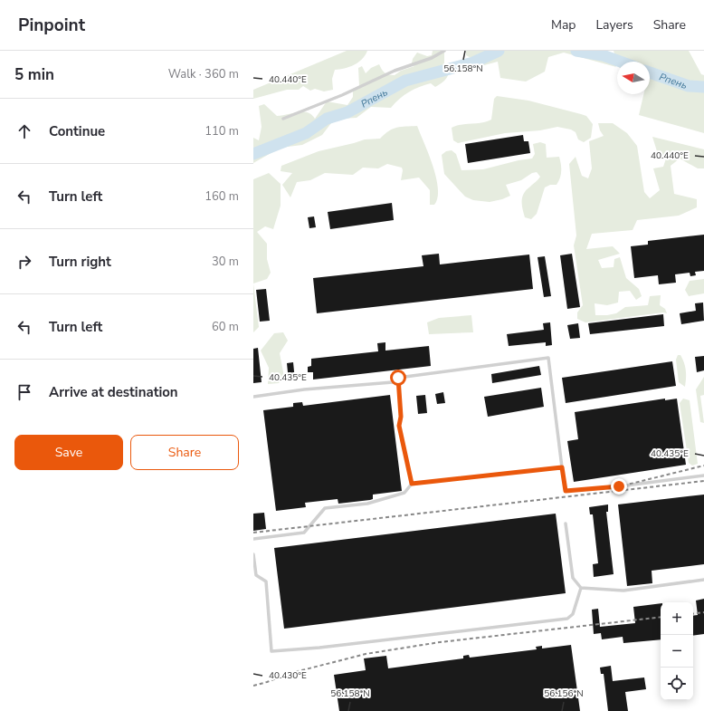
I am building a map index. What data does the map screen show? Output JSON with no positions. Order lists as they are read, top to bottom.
{
  "water": ["Рпень"],
  "north": "left",
  "page": {
    "header": "Pinpoint",
    "nav": ["Map", "Layers", "Share"],
    "heading": ["5 min", "Walk · 360 m"],
    "list": [
      ["Continue", "110 m"],
      ["Turn left", "160 m"],
      ["Turn right", "30 m"],
      ["Turn left", "60 m"],
      "Arrive at destination"
    ],
    "buttons": ["Save", "Share"],
    "map_buttons": ["+", "−"]
  },
  "coordinates": [
    "56.158°N",
    "40.440°E",
    "40.435°E",
    "40.430°E",
    "56.156°N"
  ]
}
